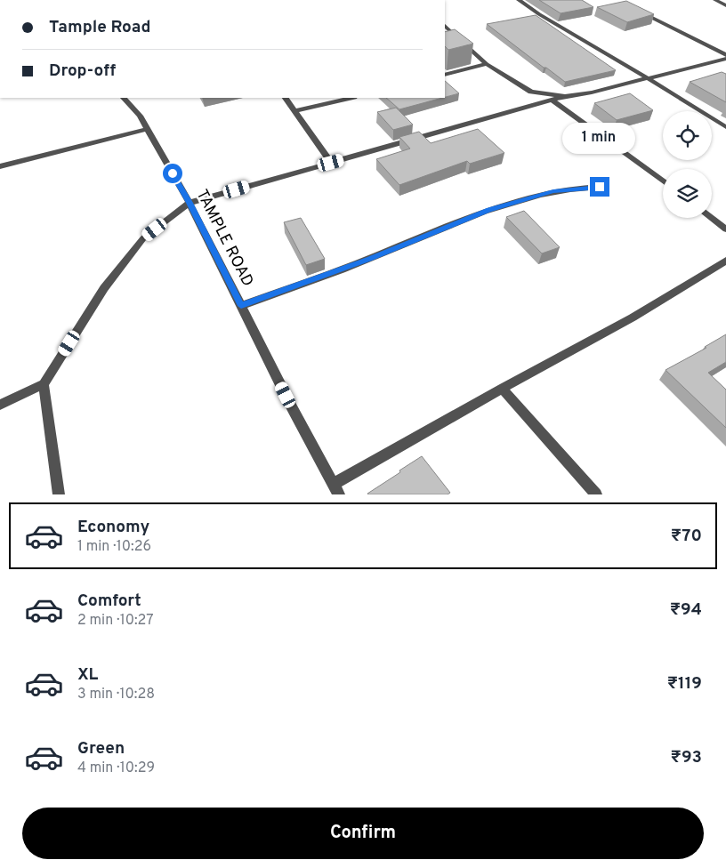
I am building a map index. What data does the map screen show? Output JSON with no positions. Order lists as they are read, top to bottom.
{
  "streets": {
    "street": ["TAMPLE ROAD"]
  },
  "page": {
    "banner": ["Tample Road", "Drop-off"],
    "bubble": "1 min",
    "list": [
      {
        "name": "Economy",
        "note": "1 min · 10:26",
        "value": "₹70"
      },
      {
        "name": "Comfort",
        "note": "2 min · 10:27",
        "value": "₹94"
      },
      {
        "name": "XL",
        "note": "3 min · 10:28",
        "value": "₹119"
      },
      {
        "name": "Green",
        "note": "4 min · 10:29",
        "value": "₹93"
      }
    ],
    "buttons": "Confirm"
  }
}
